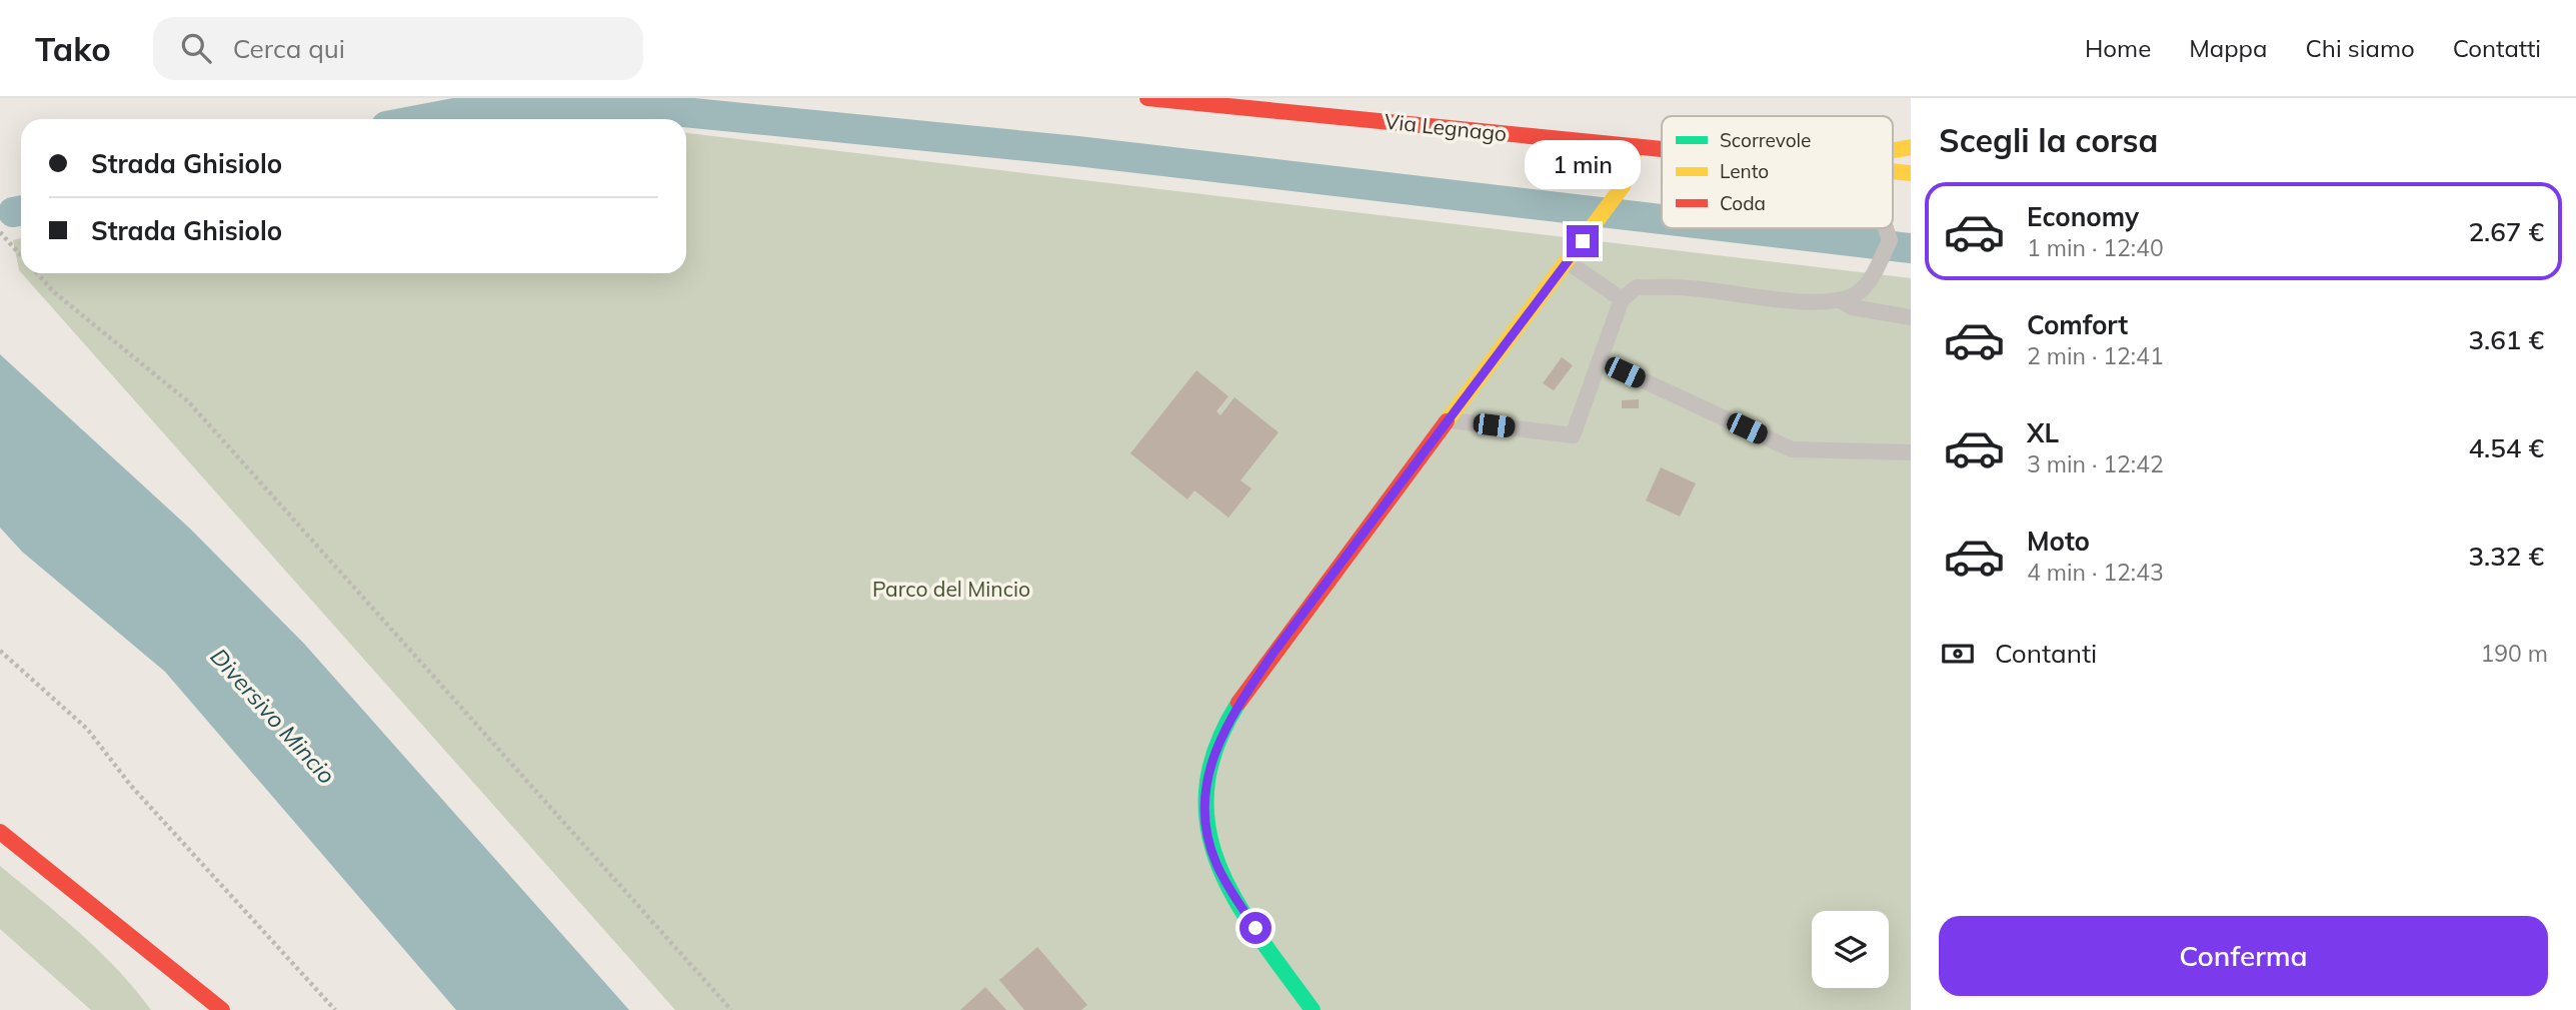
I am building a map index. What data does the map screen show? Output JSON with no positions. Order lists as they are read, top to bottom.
{
  "streets": {
    "street": ["Via Legnago"]
  },
  "water": ["Diversivo Mincio"],
  "parks": ["Parco del Mincio"],
  "legend": ["Scorrevole", "Lento", "Coda"],
  "page": {
    "header": "Tako",
    "search": "Cerca qui",
    "nav": [
      "Home",
      "Mappa",
      "Chi siamo",
      "Contatti"
    ],
    "heading": "Scegli la corsa",
    "banner": ["Strada Ghisiolo", "Strada Ghisiolo"],
    "bubble": "1 min",
    "list": [
      {
        "name": "Economy",
        "note": "1 min · 12:40",
        "value": "2.67 €"
      },
      {
        "name": "Comfort",
        "note": "2 min · 12:41",
        "value": "3.61 €"
      },
      {
        "name": "XL",
        "note": "3 min · 12:42",
        "value": "4.54 €"
      },
      {
        "name": "Moto",
        "note": "4 min · 12:43",
        "value": "3.32 €"
      }
    ],
    "pay": ["Contanti", "190 m"],
    "buttons": "Conferma"
  }
}
